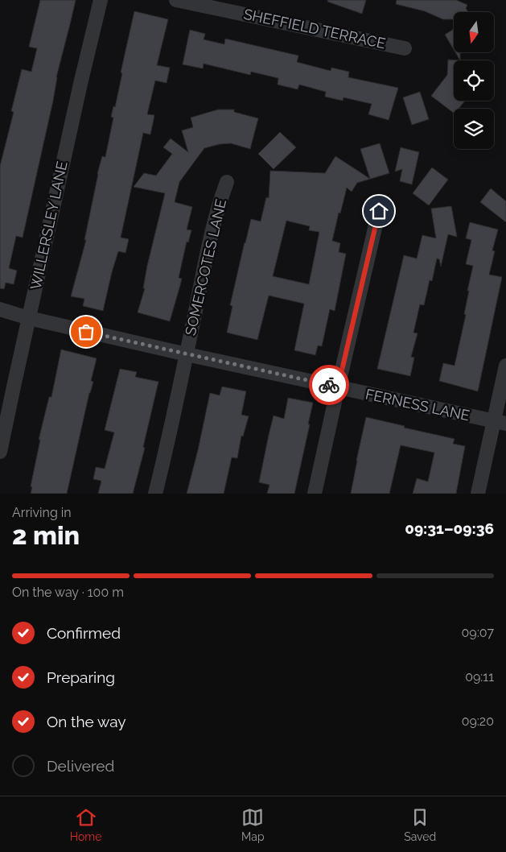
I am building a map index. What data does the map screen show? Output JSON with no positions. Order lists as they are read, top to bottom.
{
  "streets": {
    "street": [
      "SHEFFIELD TERRACE",
      "WILLERSLEY LANE",
      "SOMERCOTES LANE",
      "FERNESS LANE"
    ]
  },
  "crossings": [
    ["WILLERSLEY LANE", "FERNESS LANE"],
    ["SOMERCOTES LANE", "FERNESS LANE"]
  ],
  "north": "bottom",
  "page": {
    "heading": ["2 min", "Arriving in", "09:31–09:36"],
    "bar": "On the way · 100 m",
    "list": [
      ["Confirmed", "09:07"],
      ["Preparing", "09:11"],
      ["On the way", "09:20"],
      "Delivered"
    ],
    "tabs": ["Home", "Map", "Saved"]
  }
}
